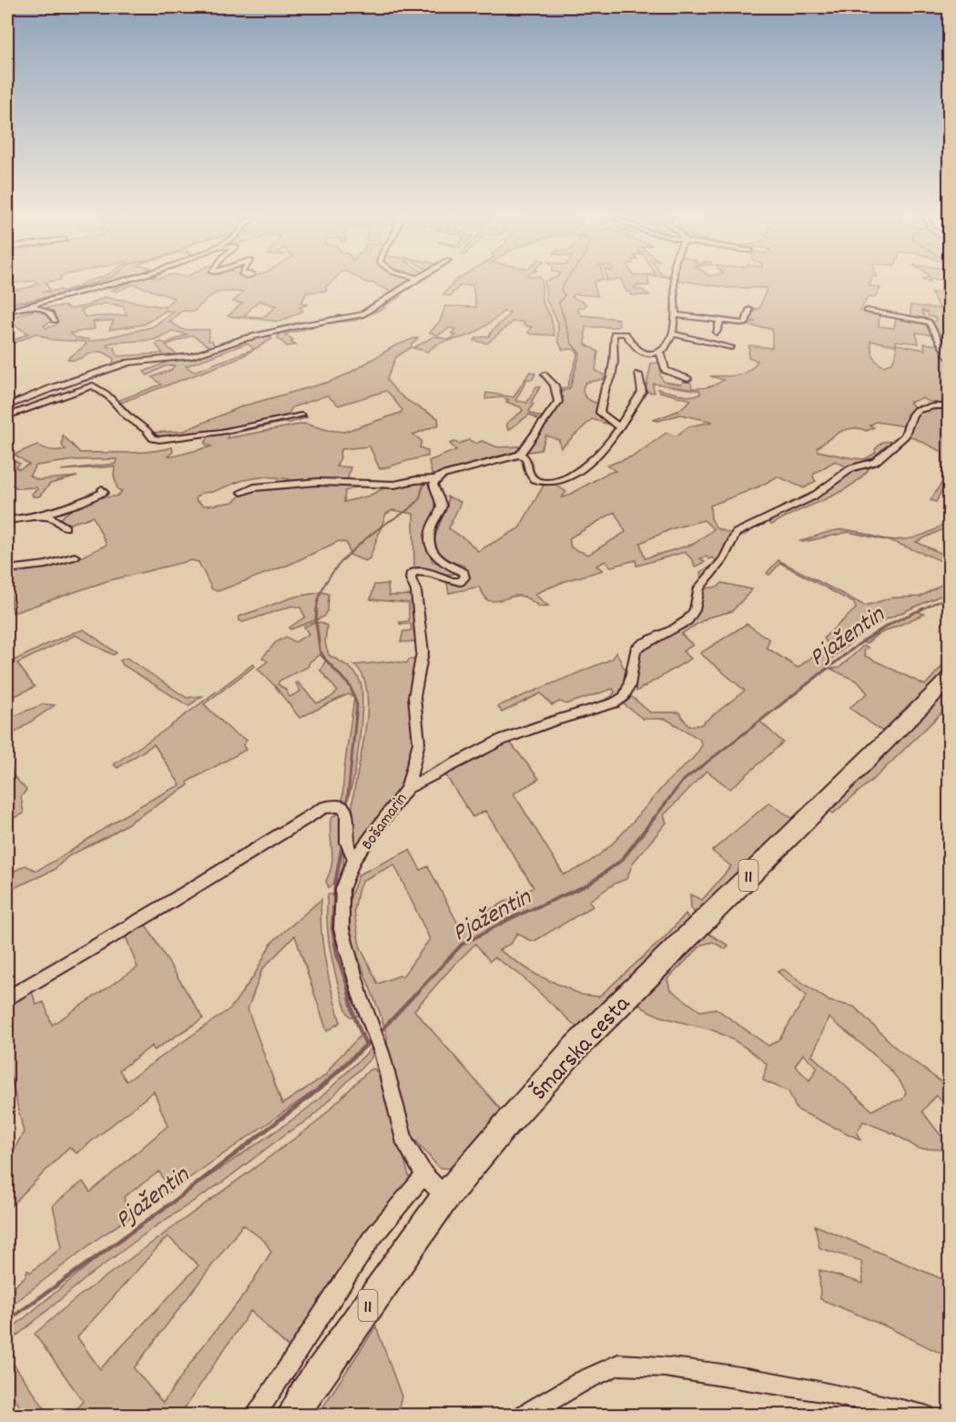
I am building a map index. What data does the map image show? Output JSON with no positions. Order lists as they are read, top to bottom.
{
  "streets": {
    "main road": ["11", "Šmarska cesta"],
    "street": ["Bošamarin"]
  },
  "crossings": [
    ["Bošamarin", "Šmarska cesta"]
  ],
  "water": ["Pjažentin"]
}
